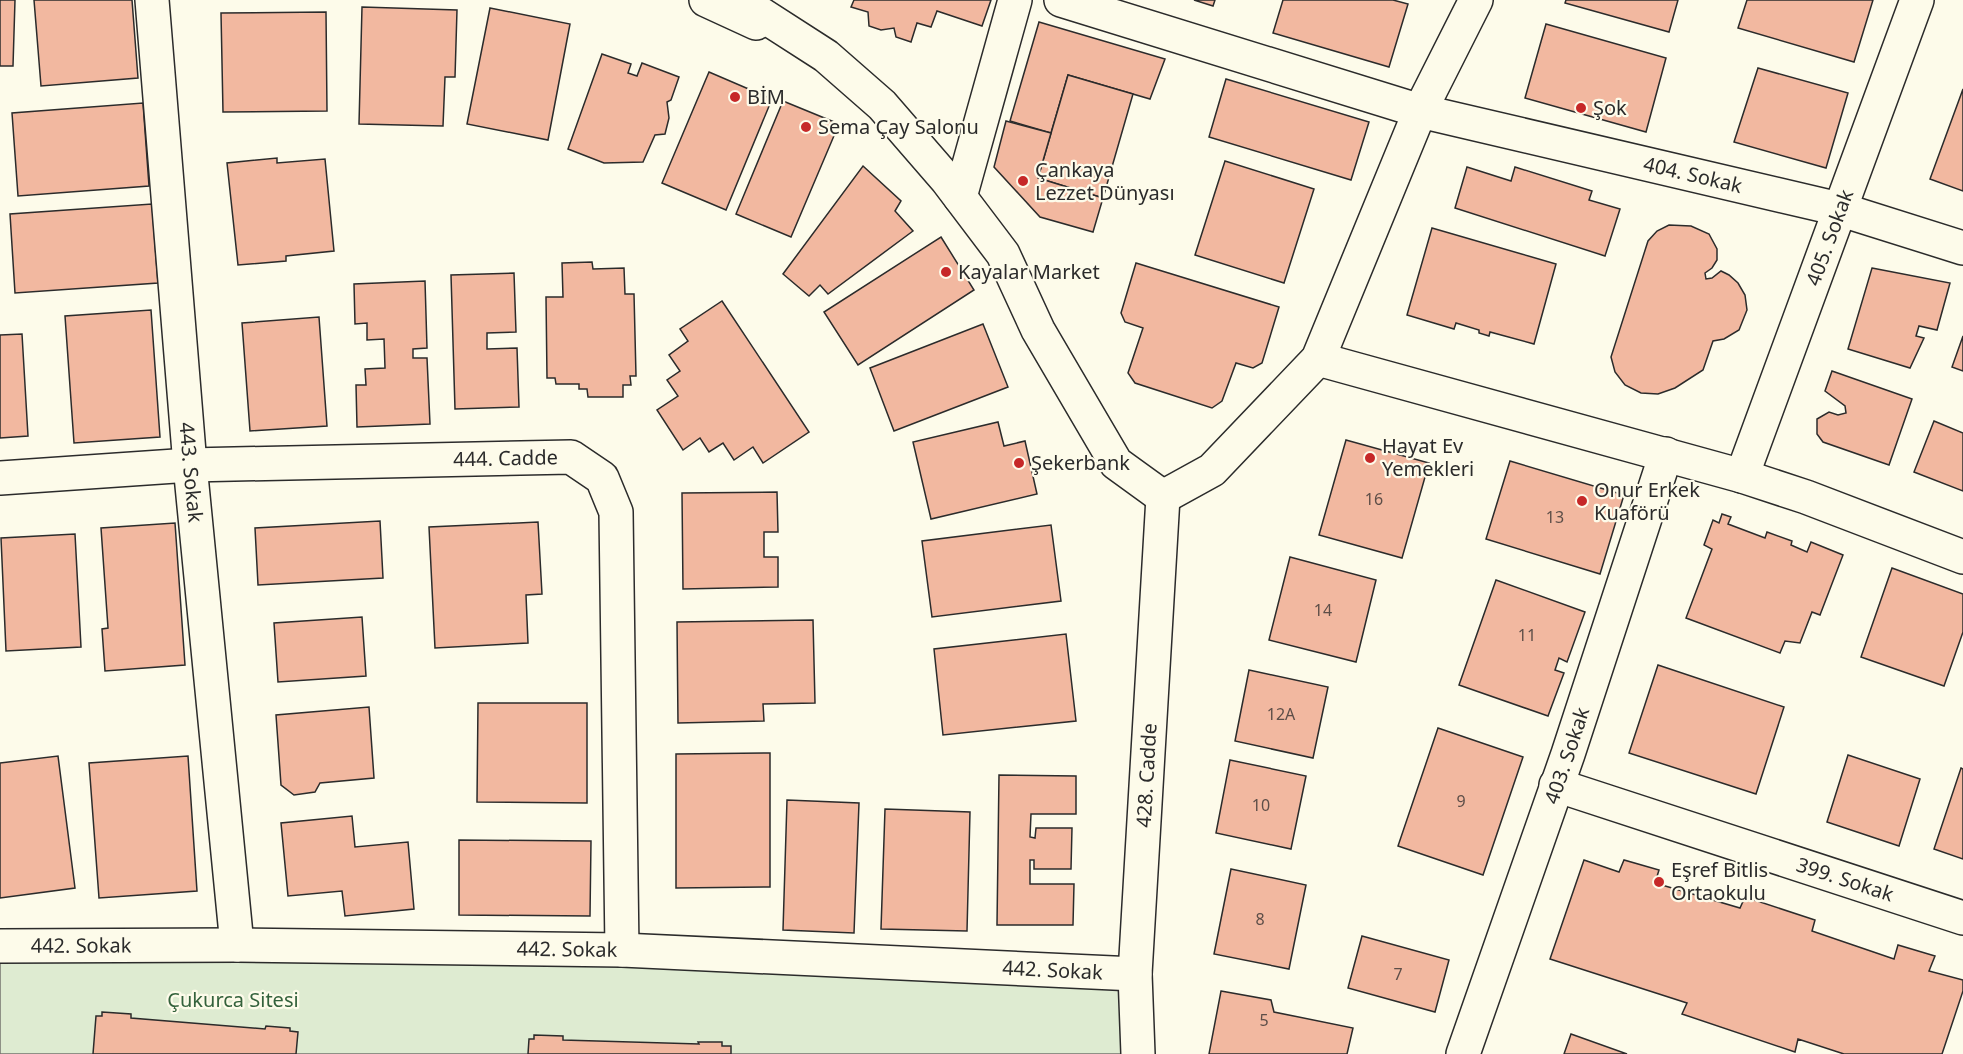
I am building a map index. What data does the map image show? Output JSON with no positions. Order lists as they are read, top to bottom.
{
  "streets": {
    "street": [
      "404. Sokak",
      "405. Sokak",
      "444. Cadde",
      "443. Sokak",
      "403. Sokak",
      "428. Cadde",
      "399. Sokak",
      "442. Sokak"
    ]
  },
  "crossings": [
    ["404. Sokak", "405. Sokak"],
    ["444. Cadde", "443. Sokak"],
    ["444. Cadde", "442. Sokak"],
    ["443. Sokak", "442. Sokak"],
    ["403. Sokak", "399. Sokak"],
    ["428. Cadde", "442. Sokak"]
  ],
  "parks": ["Çukurca Sitesi"],
  "places": [
    "BİM",
    "Şok",
    "Sema Çay Salonu",
    "Çankaya Lezzet Dünyası",
    "Kayalar Market",
    "Hayat Ev Yemekleri",
    "Şekerbank",
    "Onur Erkek Kuaförü",
    "Eşref Bitlis Ortaokulu"
  ],
  "house_numbers": [
    "16",
    "13",
    "14",
    "11",
    "12A",
    "9",
    "10",
    "8",
    "7",
    "5"
  ]
}
